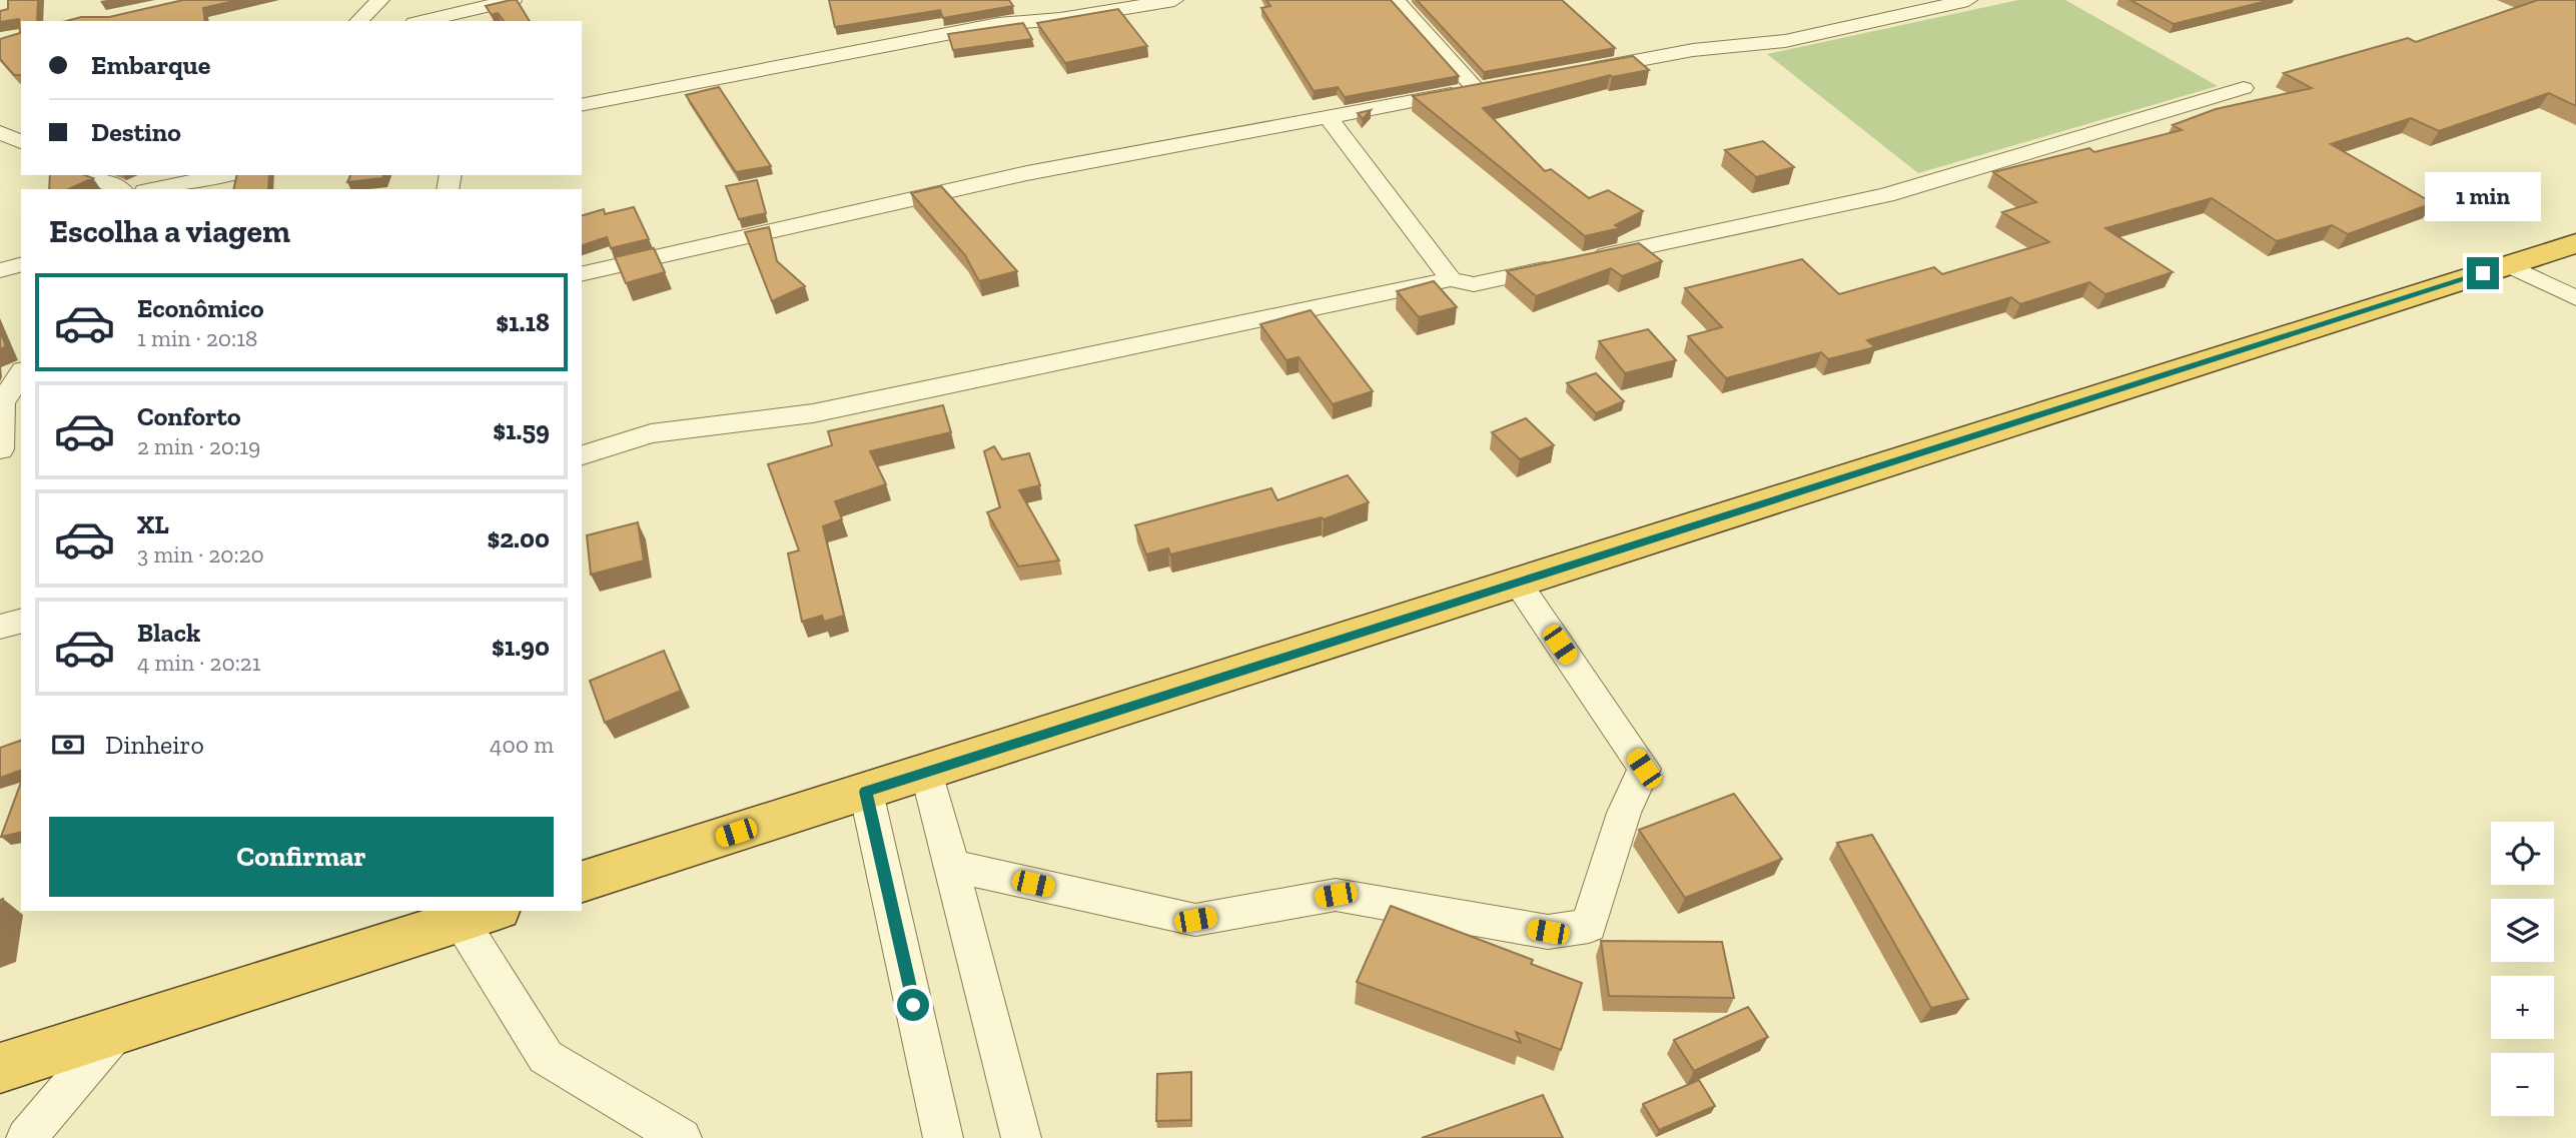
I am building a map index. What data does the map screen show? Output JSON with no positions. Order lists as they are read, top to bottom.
{
  "page": {
    "banner": ["Embarque", "Destino"],
    "bubble": "1 min",
    "heading": "Escolha a viagem",
    "list": [
      {
        "name": "Econômico",
        "note": "1 min · 20:18",
        "value": "$1.18"
      },
      {
        "name": "Conforto",
        "note": "2 min · 20:19",
        "value": "$1.59"
      },
      {
        "name": "XL",
        "note": "3 min · 20:20",
        "value": "$2.00"
      },
      {
        "name": "Black",
        "note": "4 min · 20:21",
        "value": "$1.90"
      }
    ],
    "pay": ["Dinheiro", "400 m"],
    "buttons": "Confirmar",
    "map_buttons": ["+", "−"]
  }
}
